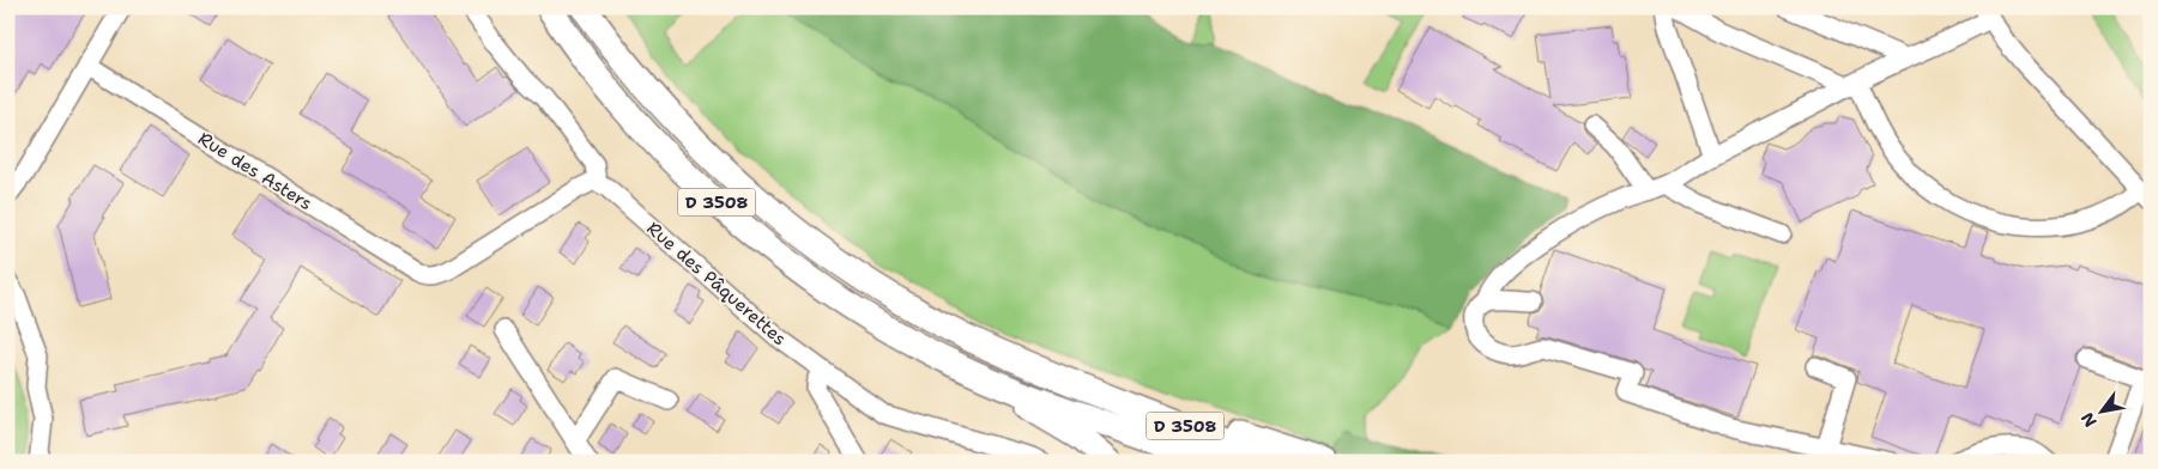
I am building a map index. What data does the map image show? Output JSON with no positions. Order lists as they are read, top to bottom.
{
  "streets": {
    "highway": ["D 3508"],
    "street": ["Rue des Asters", "Rue des Pâquerettes"]
  },
  "crossings": [
    ["Rue des Asters", "Rue des Pâquerettes"]
  ],
  "north": "bottom left"
}
